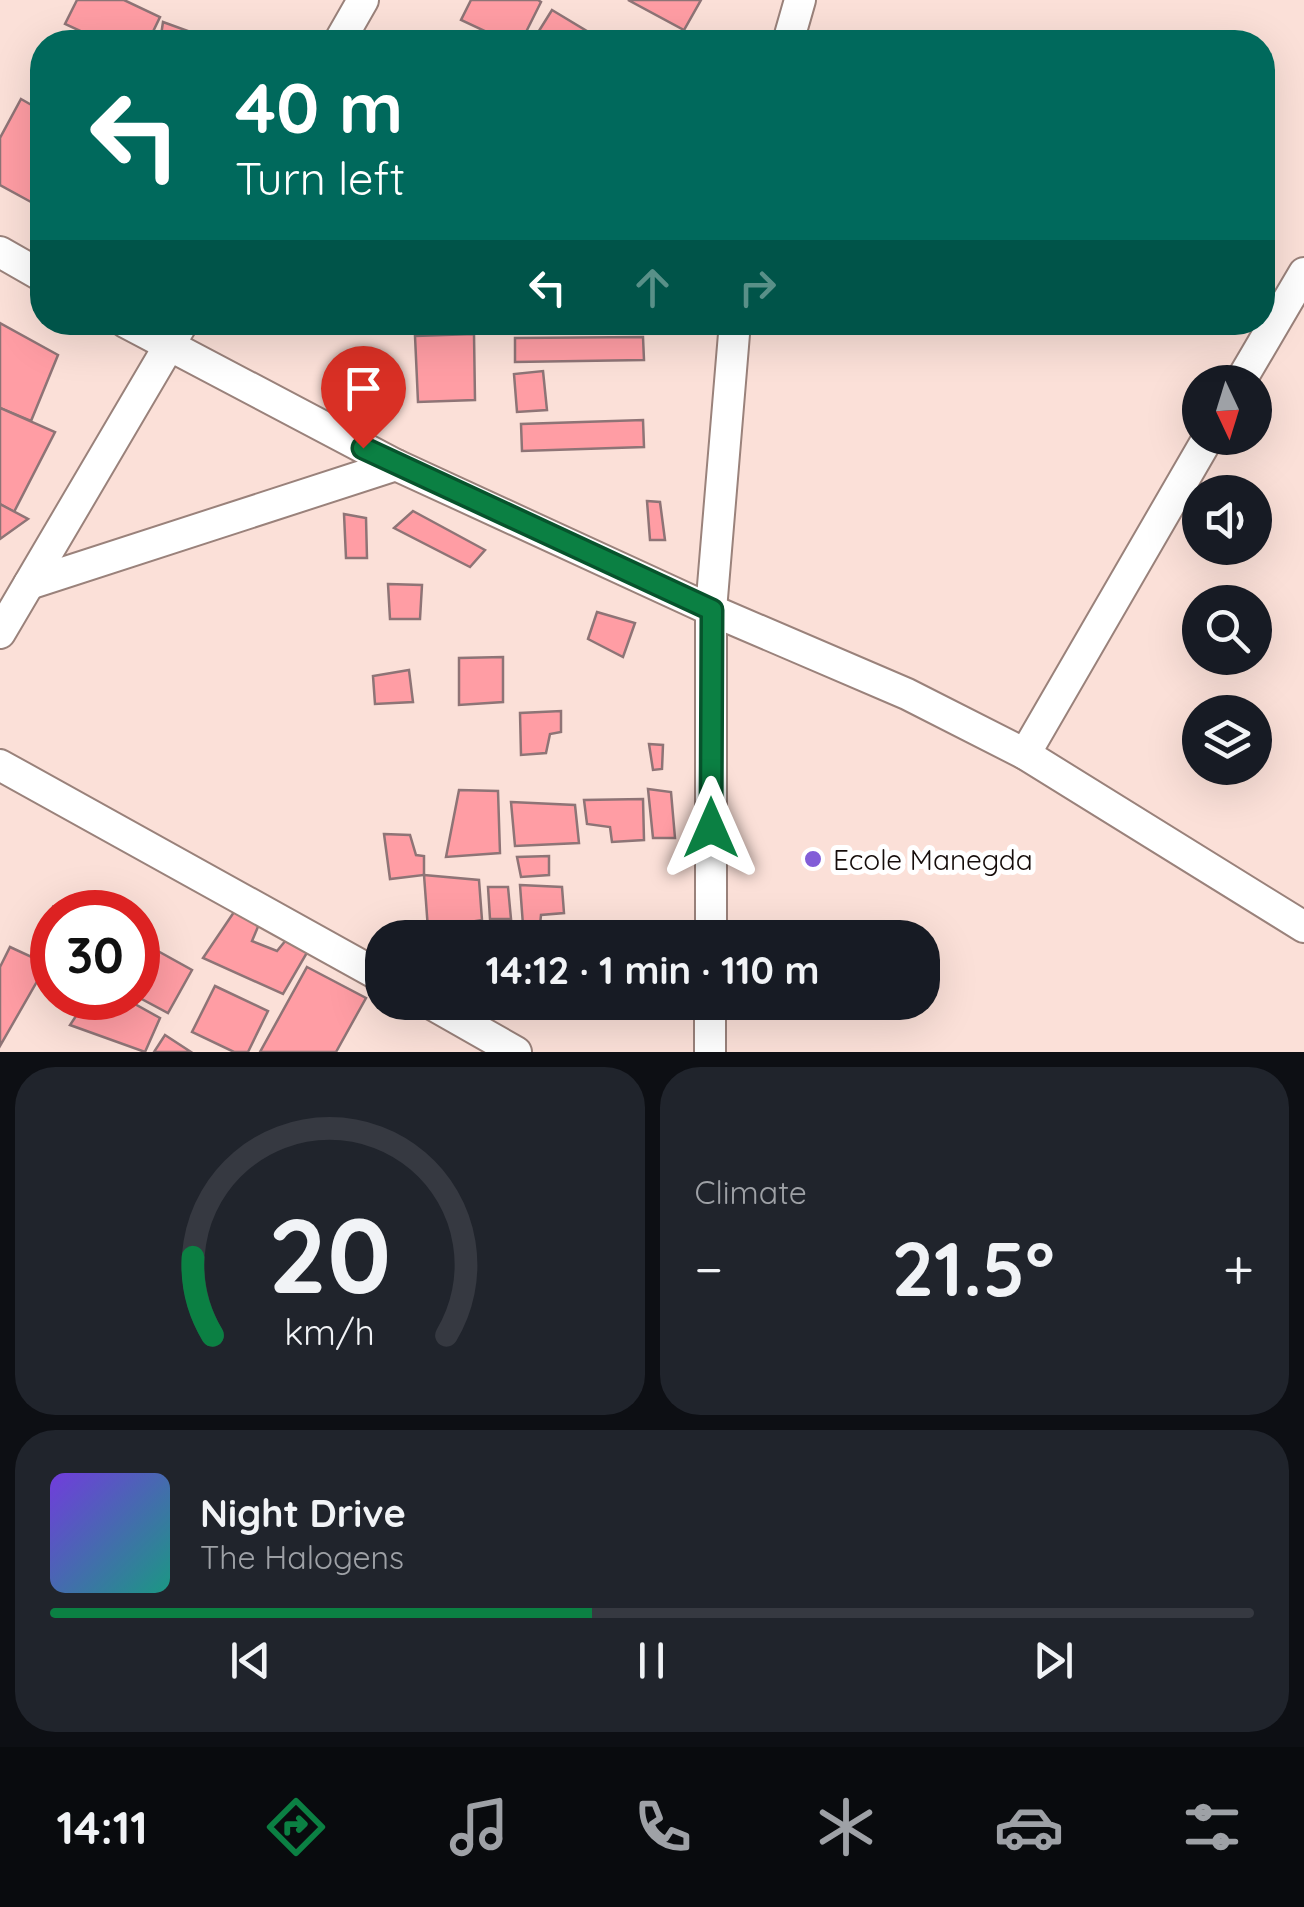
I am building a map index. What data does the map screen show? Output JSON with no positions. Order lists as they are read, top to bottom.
{
  "places": ["Ecole Manegda"],
  "north": "bottom",
  "page": {
    "turn": ["40 m", "Turn left"],
    "limit": "30",
    "trip": "14:12 · 1 min · 110 m",
    "tile": "Climate",
    "heat": ["−", "21.5°", "+"],
    "song": ["Night Drive", "The Halogens"],
    "tabs": "14:11",
    "gauge": ["20", "km/h"]
  }
}
